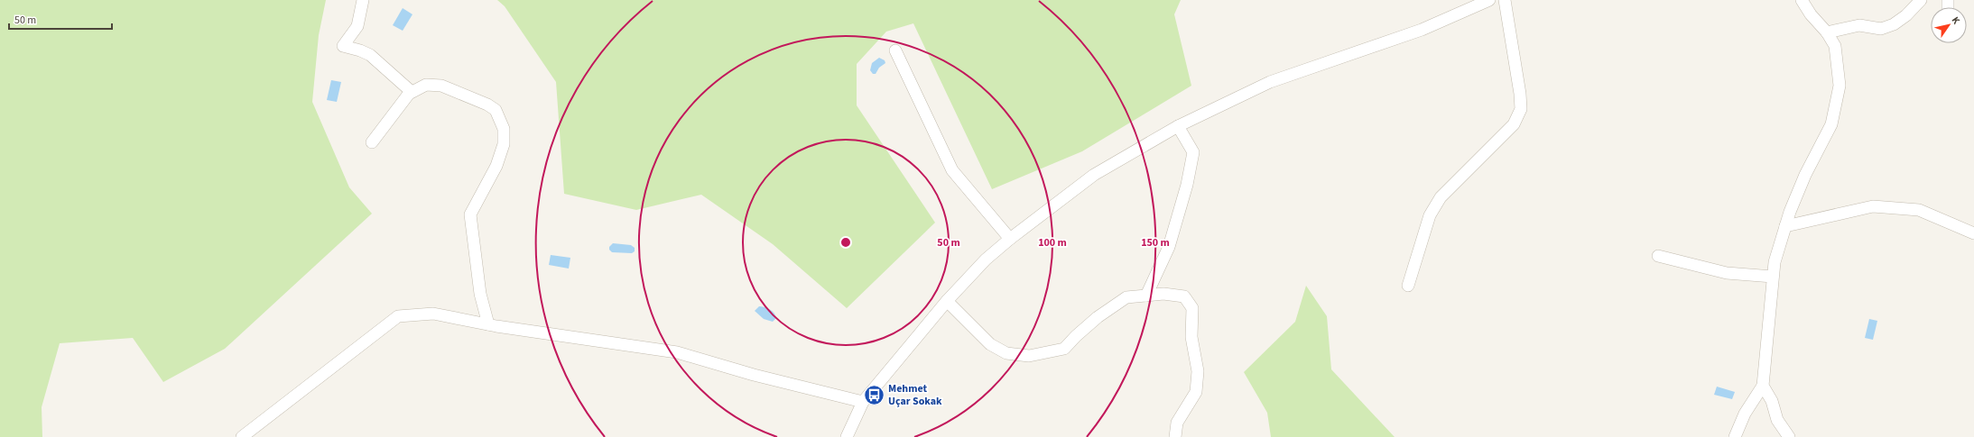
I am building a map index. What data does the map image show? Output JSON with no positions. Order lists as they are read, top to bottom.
{
  "places": {
    "bus stop": ["Mehmet Uçar Sokak"]
  },
  "scale_bar": "50 m",
  "north": "top right",
  "rings": ["50 m", "100 m", "150 m"]
}
